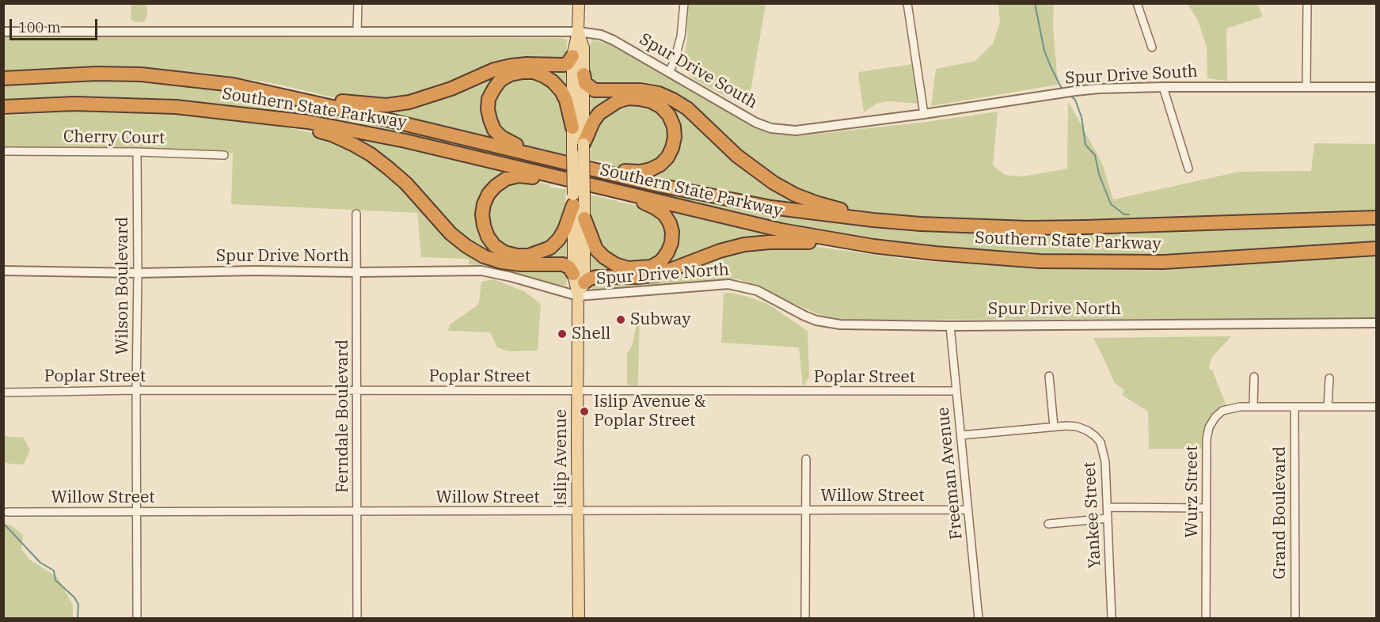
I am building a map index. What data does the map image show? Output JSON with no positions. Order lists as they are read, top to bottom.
{
  "streets": {
    "highway": ["Southern State Parkway"],
    "main road": ["Islip Avenue"],
    "street": [
      "Spur Drive South",
      "Cherry Court",
      "Spur Drive North",
      "Wilson Boulevard",
      "Poplar Street",
      "Ferndale Boulevard",
      "Freeman Avenue",
      "Wurz Street",
      "Willow Street",
      "Grand Boulevard",
      "Yankee Street"
    ]
  },
  "crossings": [
    ["Spur Drive South", "Islip Avenue"],
    ["Cherry Court", "Wilson Boulevard"],
    ["Spur Drive North", "Wilson Boulevard"],
    ["Spur Drive North", "Ferndale Boulevard"],
    ["Spur Drive North", "Islip Avenue"],
    ["Spur Drive North", "Freeman Avenue"],
    ["Wilson Boulevard", "Poplar Street"],
    ["Wilson Boulevard", "Willow Street"],
    ["Poplar Street", "Ferndale Boulevard"],
    ["Poplar Street", "Islip Avenue"],
    ["Poplar Street", "Freeman Avenue"],
    ["Ferndale Boulevard", "Willow Street"],
    ["Islip Avenue", "Willow Street"],
    ["Freeman Avenue", "Willow Street"],
    ["Freeman Avenue", "Yankee Street"],
    ["Wurz Street", "Grand Boulevard"]
  ],
  "places": ["Subway", "Shell", "Islip Avenue & Poplar Street"],
  "scale_bar": "100 m"
}
